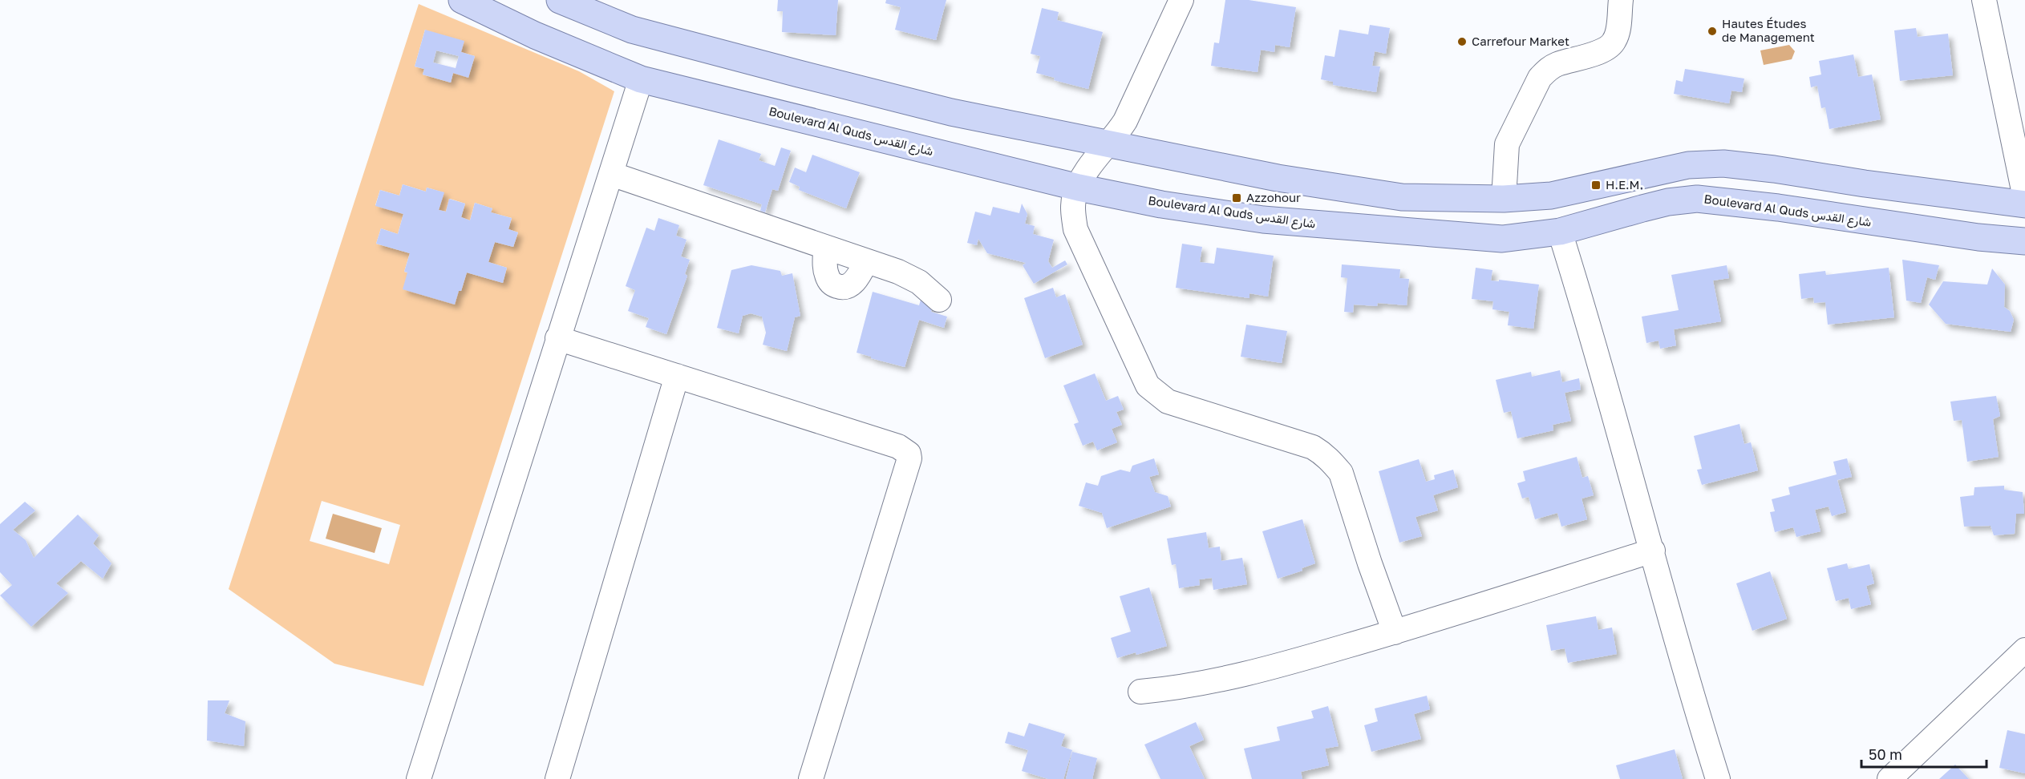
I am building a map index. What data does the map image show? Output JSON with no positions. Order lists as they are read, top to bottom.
{
  "streets": {
    "main road": ["Boulevard Al Quds شارع القدس"]
  },
  "places": {
    "other": ["Hautes Études de Management", "Carrefour Market"],
    "transit": ["H.E.M.", "Azzohour"]
  },
  "scale_bar": "50 m"
}
